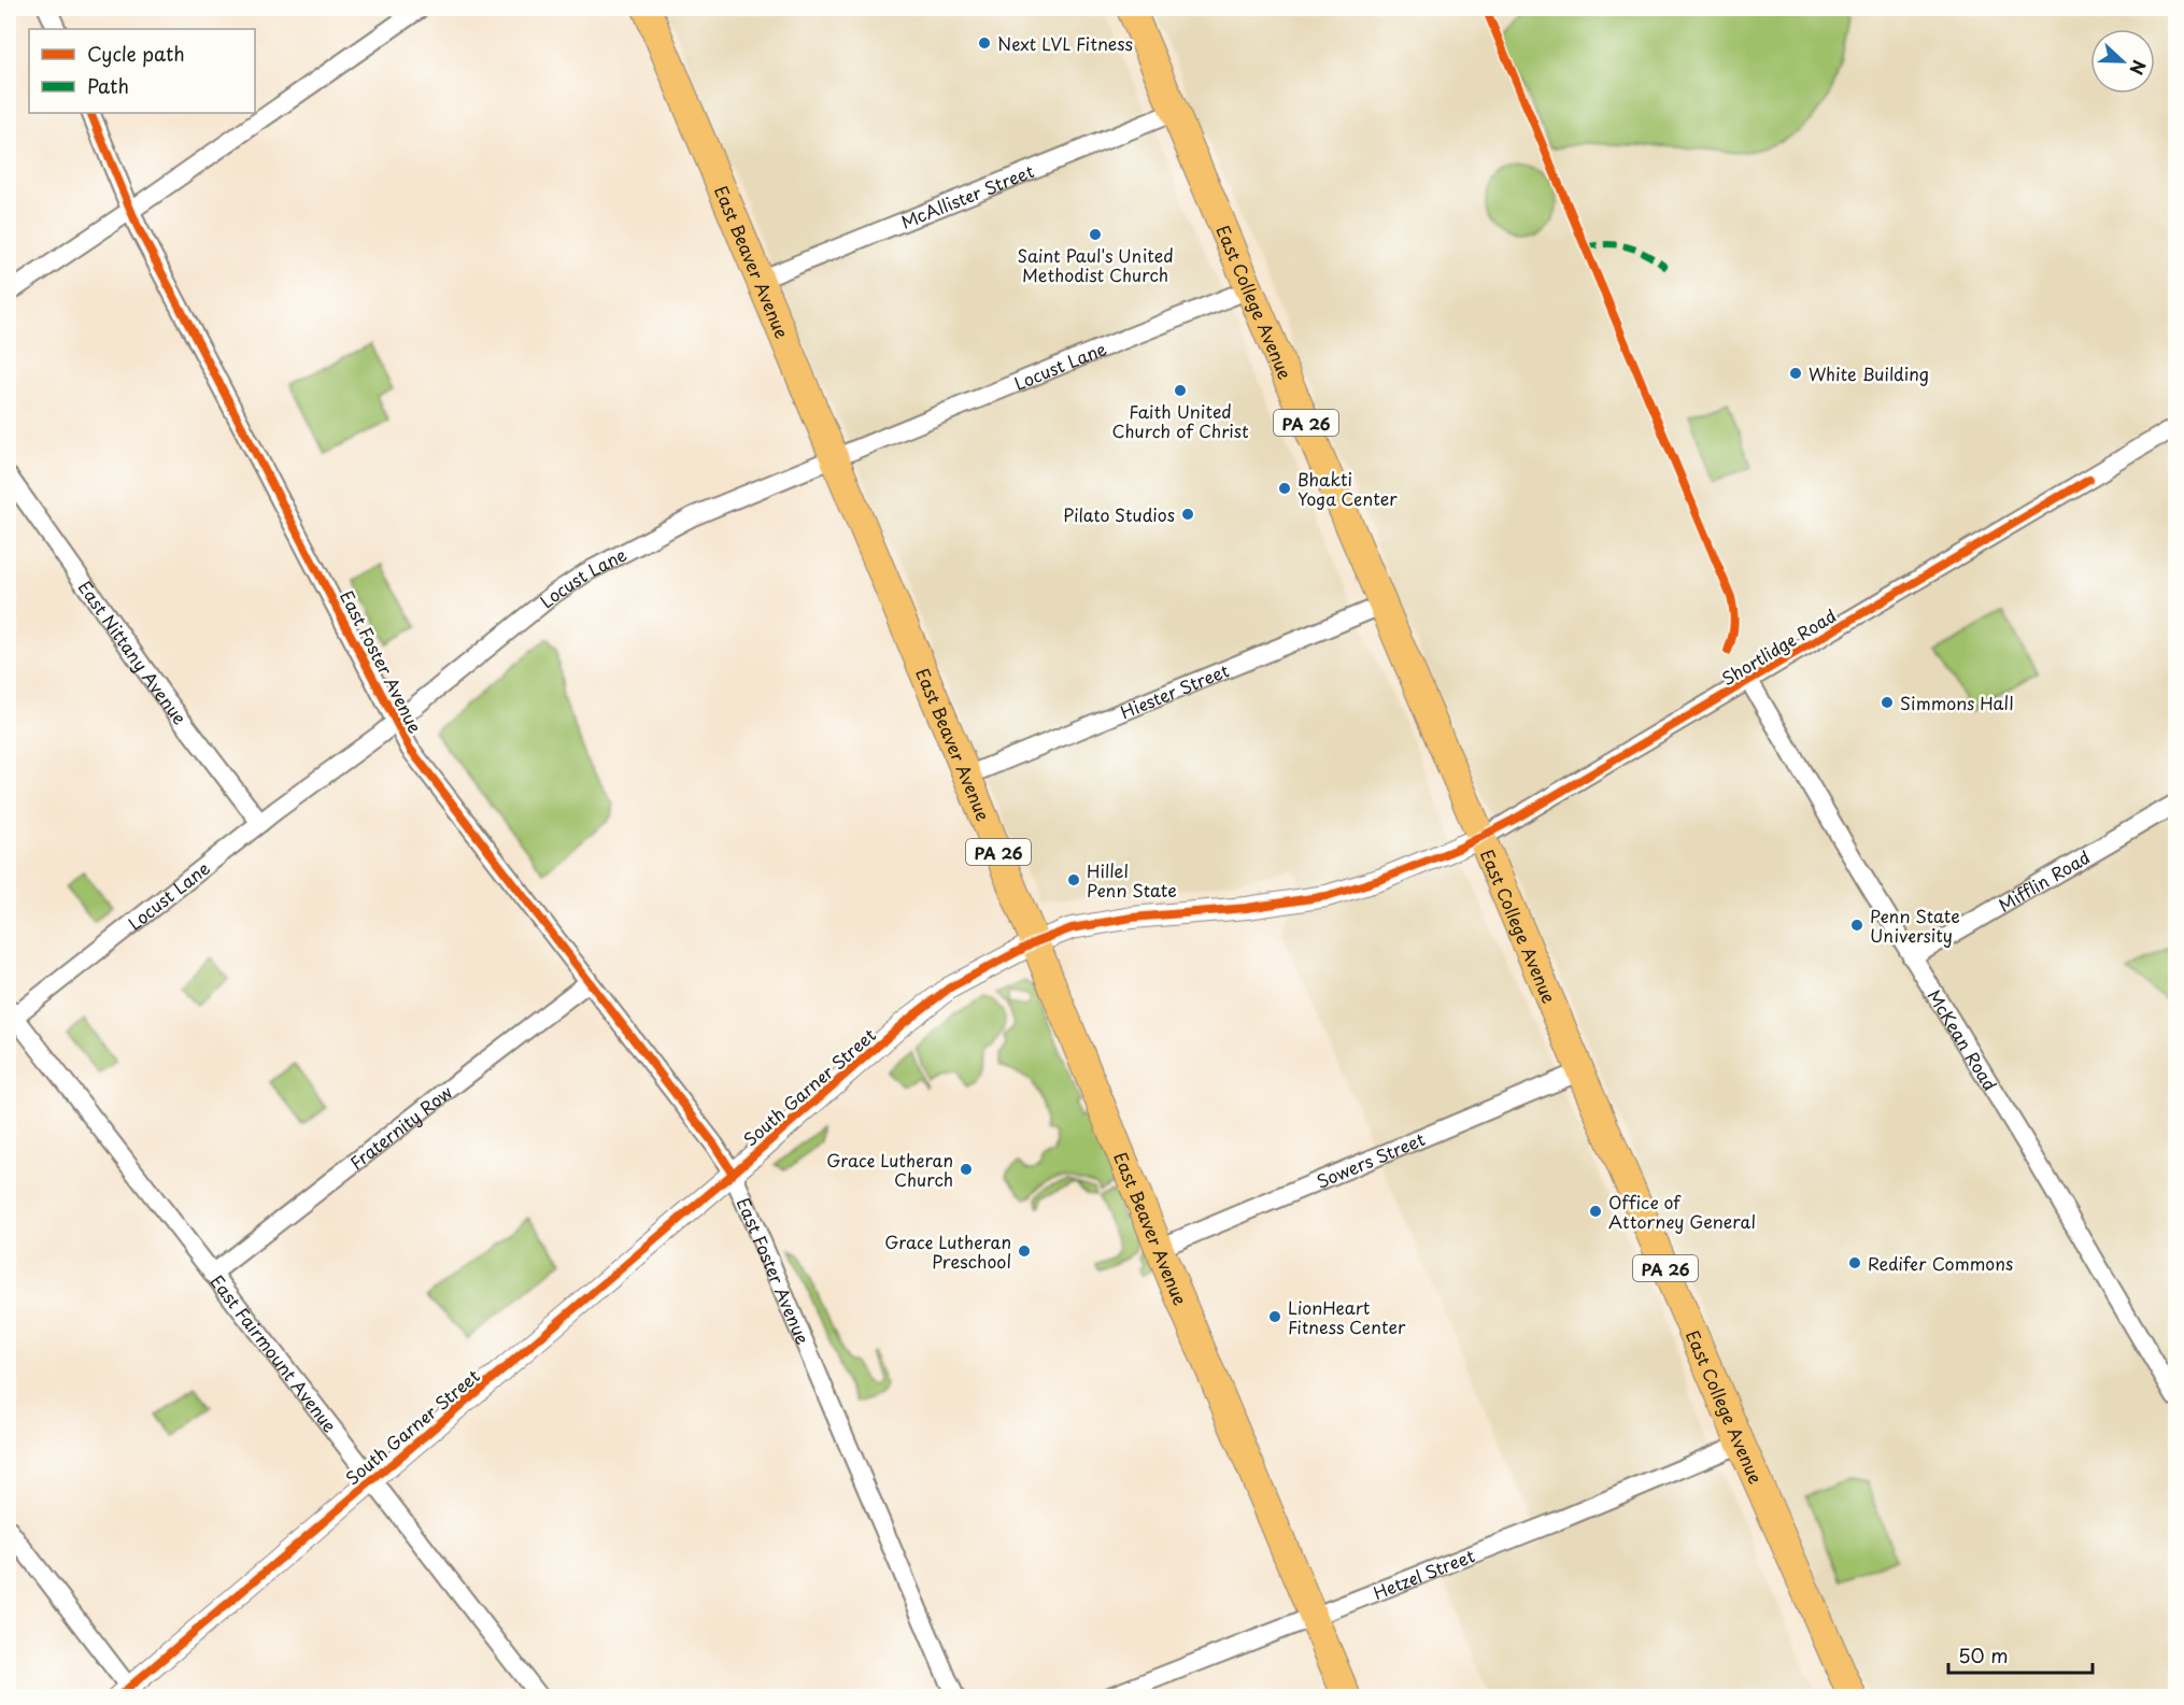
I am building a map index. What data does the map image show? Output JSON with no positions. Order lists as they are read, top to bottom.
{
  "streets": {
    "main road": ["East Beaver Avenue", "East College Avenue", "PA 26"],
    "street": [
      "McAllister Street",
      "Locust Lane",
      "Shortlidge Road",
      "East Nittany Avenue",
      "East Foster Avenue",
      "Hiester Street",
      "Mifflin Road",
      "McKean Road",
      "South Garner Street",
      "Fraternity Row",
      "Sowers Street",
      "East Fairmount Avenue",
      "Hetzel Street"
    ]
  },
  "crossings": [
    ["McAllister Street", "East Beaver Avenue"],
    ["McAllister Street", "East College Avenue"],
    ["East Beaver Avenue", "Locust Lane"],
    ["East Beaver Avenue", "Hiester Street"],
    ["East Beaver Avenue", "South Garner Street"],
    ["East Beaver Avenue", "Sowers Street"],
    ["East Beaver Avenue", "Hetzel Street"],
    ["East College Avenue", "Locust Lane"],
    ["East College Avenue", "Shortlidge Road"],
    ["East College Avenue", "Hiester Street"],
    ["East College Avenue", "South Garner Street"],
    ["East College Avenue", "Sowers Street"],
    ["East College Avenue", "Hetzel Street"],
    ["Locust Lane", "East Nittany Avenue"],
    ["Locust Lane", "East Foster Avenue"],
    ["Locust Lane", "East Fairmount Avenue"],
    ["Shortlidge Road", "McKean Road"],
    ["Shortlidge Road", "South Garner Street"],
    ["East Foster Avenue", "South Garner Street"],
    ["East Foster Avenue", "Fraternity Row"],
    ["Mifflin Road", "McKean Road"],
    ["South Garner Street", "East Fairmount Avenue"],
    ["Fraternity Row", "East Fairmount Avenue"]
  ],
  "places": [
    "Next LVL Fitness",
    "Saint Paul's United Methodist Church",
    "White Building",
    "Faith United Church of Christ",
    "Bhakti Yoga Center",
    "Pilato Studios",
    "Simmons Hall",
    "Hillel Penn State",
    "Penn State University",
    "Grace Lutheran Church",
    "Office of Attorney General",
    "Grace Lutheran Preschool",
    "Redifer Commons",
    "LionHeart Fitness Center"
  ],
  "legend": ["Cycle path", "Path"],
  "scale_bar": "50 m",
  "north": "right"
}
